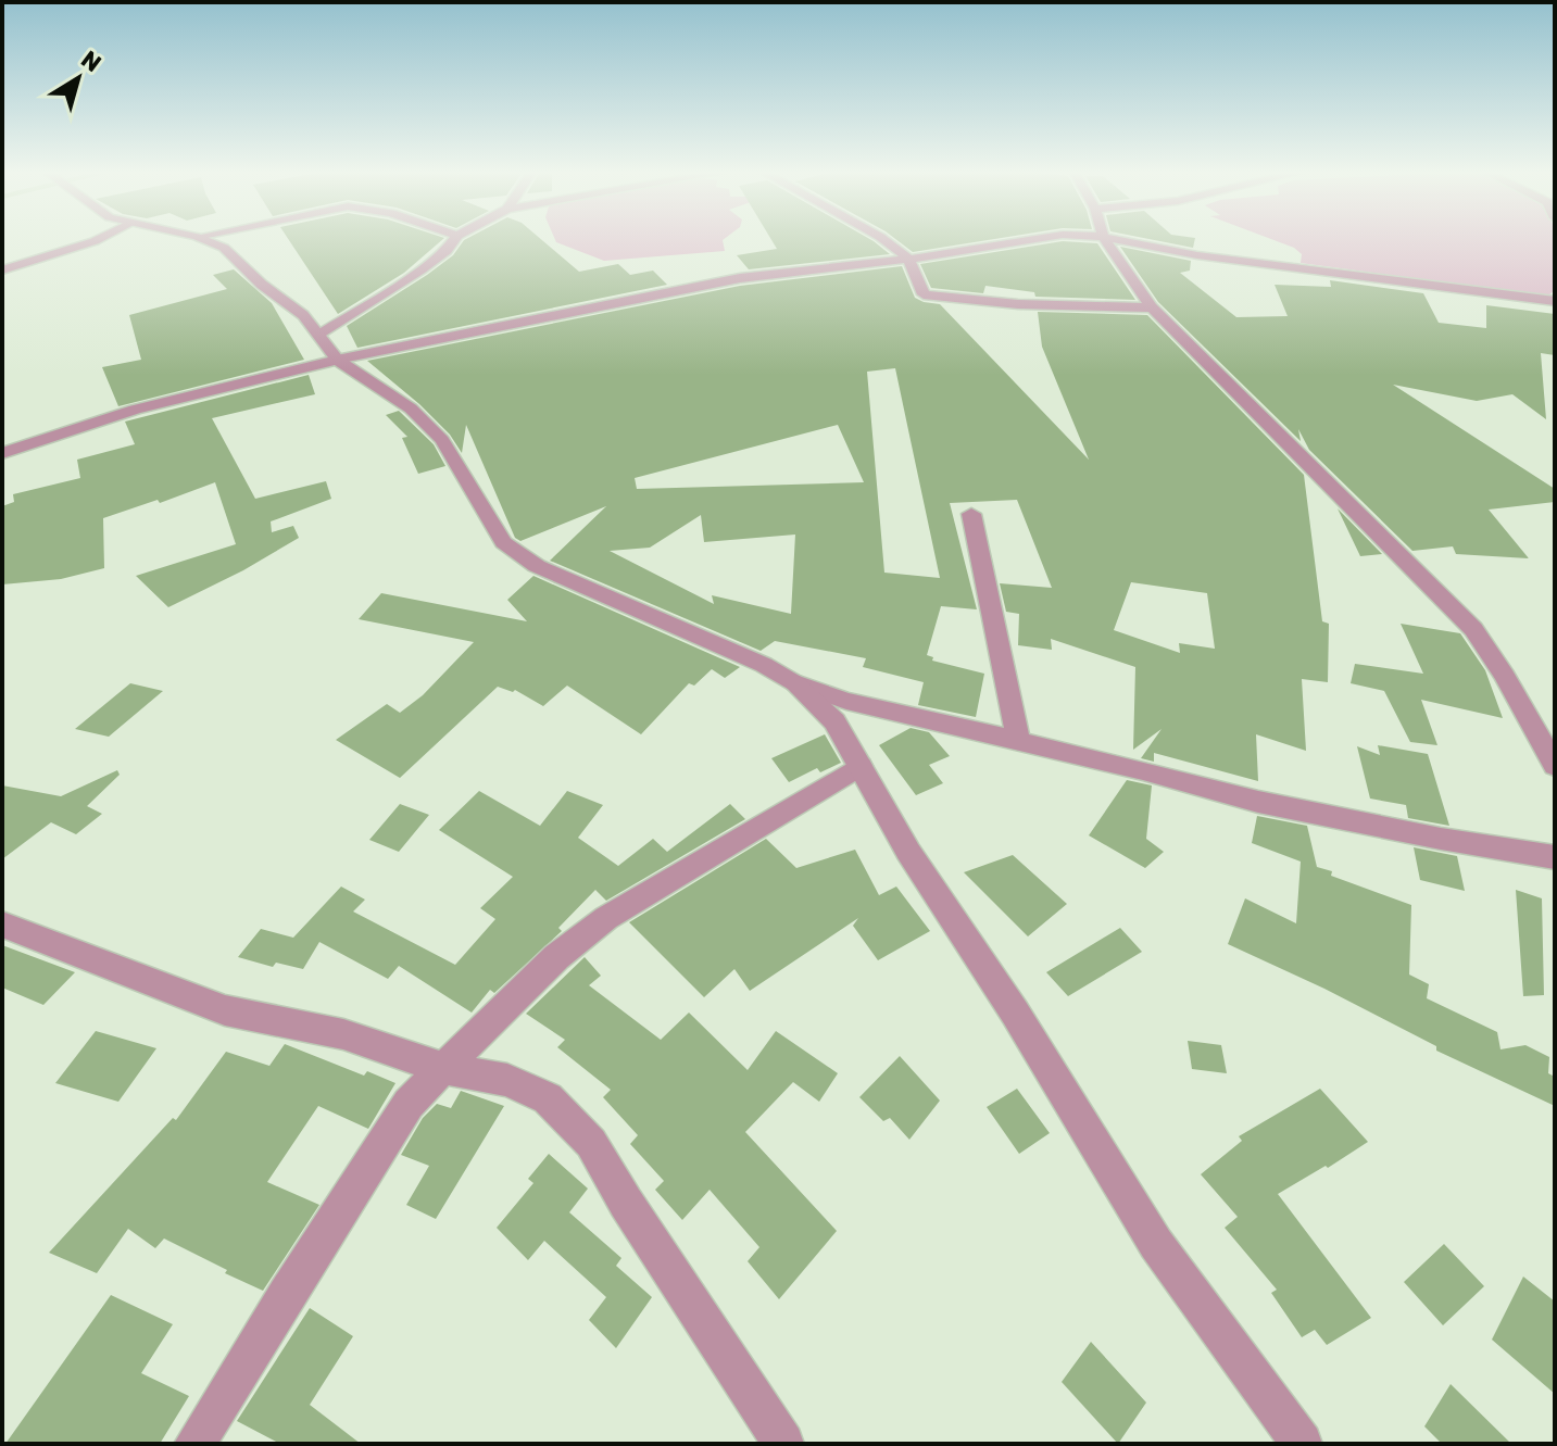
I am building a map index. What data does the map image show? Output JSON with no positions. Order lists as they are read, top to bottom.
{
  "north": "top right"
}
